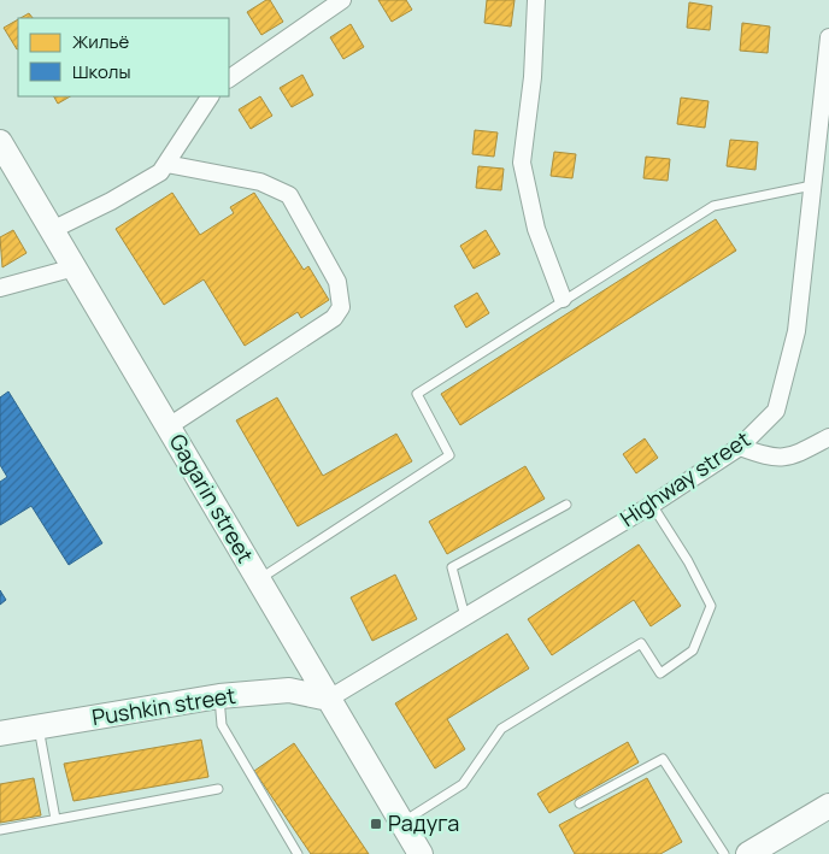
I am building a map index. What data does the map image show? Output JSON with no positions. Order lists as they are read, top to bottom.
{
  "streets": {
    "street": ["Highway street", "Gagarin street", "Pushkin street"]
  },
  "crossings": [
    ["Highway street", "Gagarin street"],
    ["Highway street", "Pushkin street"],
    ["Gagarin street", "Pushkin street"]
  ],
  "places": {
    "transit": ["Радуга"]
  },
  "legend": ["Жильё", "Школы"]
}
